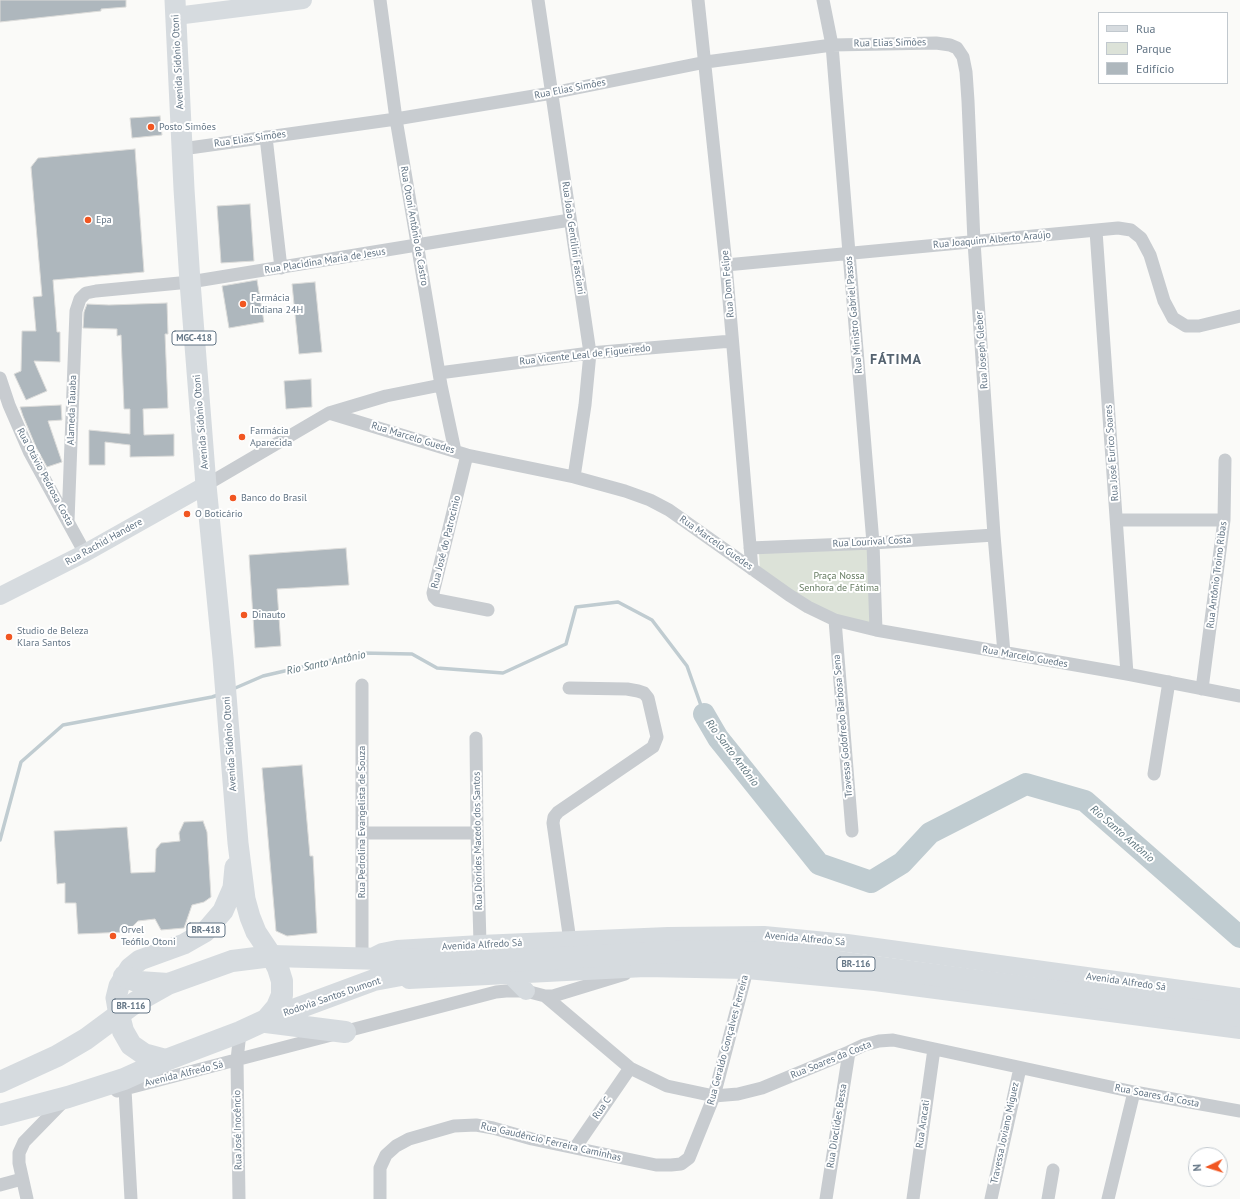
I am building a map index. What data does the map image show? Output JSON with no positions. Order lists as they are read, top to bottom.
{
  "streets": {
    "highway": ["Avenida Alfredo Sá", "BR-116", "Rodovia Santos Dumont"],
    "main road": ["Avenida Sidônio Otoni", "MGC-418", "BR-418"],
    "street": [
      "Rua Elias Simões",
      "Rua Otoni Antônio de Castro",
      "Rua João Gentilini Fasciani",
      "Rua Joaquim Alberto Araújo",
      "Rua Placidina Maria de Jesus",
      "Rua Dom Felipe",
      "Rua Ministro Gabriel Passos",
      "Rua Joseph Gleber",
      "Rua Vicente Leal de Figueiredo",
      "Alameda Tauaba",
      "Rua Marcelo Guedes",
      "Rua José Eurico Soares",
      "Rua Otávio Pedrosa Costa",
      "Rua Rachid Handere",
      "Rua José do Patrocinio",
      "Rua Lourival Costa",
      "Rua Antônio Troino Ribas",
      "Travessa Godofredo Barbosa Sena",
      "Rua Pedrolina Evangelista de Souza",
      "Rua Diorides Macedo dos Santos",
      "Rua Geraldo Gonçalves Ferreira",
      "Rua Soares da Costa",
      "Rua C",
      "Rua Aracati",
      "Rua Dioclides Bessa",
      "Rua José Inocêncio",
      "Travessa Joviano Miguez",
      "Rua Gaudêncio Ferreira Caminhas"
    ]
  },
  "crossings": [
    ["Rua Elias Simões", "Avenida Sidônio Otoni"],
    ["Rua Elias Simões", "Rua Otoni Antônio de Castro"],
    ["Rua Elias Simões", "Rua João Gentilini Fasciani"],
    ["Rua Elias Simões", "Rua Dom Felipe"],
    ["Rua Elias Simões", "Rua Ministro Gabriel Passos"],
    ["Rua Elias Simões", "Rua Joseph Gleber"],
    ["Avenida Sidônio Otoni", "Rua Placidina Maria de Jesus"],
    ["Avenida Sidônio Otoni", "Rua Rachid Handere"],
    ["Avenida Sidônio Otoni", "BR-418"],
    ["Rua Otoni Antônio de Castro", "Rua Placidina Maria de Jesus"],
    ["Rua Otoni Antônio de Castro", "Rua Vicente Leal de Figueiredo"],
    ["Rua Otoni Antônio de Castro", "Rua Marcelo Guedes"],
    ["Rua Otoni Antônio de Castro", "Rua José do Patrocinio"],
    ["Rua João Gentilini Fasciani", "Rua Placidina Maria de Jesus"],
    ["Rua João Gentilini Fasciani", "Rua Vicente Leal de Figueiredo"],
    ["Rua João Gentilini Fasciani", "Rua Marcelo Guedes"],
    ["Rua Joaquim Alberto Araújo", "Rua Dom Felipe"],
    ["Rua Joaquim Alberto Araújo", "Rua Ministro Gabriel Passos"],
    ["Rua Joaquim Alberto Araújo", "Rua Joseph Gleber"],
    ["Rua Joaquim Alberto Araújo", "Rua José Eurico Soares"],
    ["Rua Placidina Maria de Jesus", "Alameda Tauaba"],
    ["Rua Dom Felipe", "Rua Vicente Leal de Figueiredo"],
    ["Rua Dom Felipe", "Rua Marcelo Guedes"],
    ["Rua Dom Felipe", "Rua Lourival Costa"],
    ["Rua Ministro Gabriel Passos", "Rua Marcelo Guedes"],
    ["Rua Ministro Gabriel Passos", "Rua Lourival Costa"],
    ["Rua Joseph Gleber", "Rua Marcelo Guedes"],
    ["Rua Joseph Gleber", "Rua Lourival Costa"],
    ["Rua Vicente Leal de Figueiredo", "Rua Marcelo Guedes"],
    ["Alameda Tauaba", "Rua Otávio Pedrosa Costa"],
    ["Rua Marcelo Guedes", "Rua José Eurico Soares"],
    ["Rua Marcelo Guedes", "Rua José do Patrocinio"],
    ["Rua Marcelo Guedes", "Rua Antônio Troino Ribas"],
    ["Rua Marcelo Guedes", "Travessa Godofredo Barbosa Sena"],
    ["Rua Otávio Pedrosa Costa", "Rua Rachid Handere"],
    ["Rua Pedrolina Evangelista de Souza", "Avenida Alfredo Sá"],
    ["Rua Diorides Macedo dos Santos", "Avenida Alfredo Sá"],
    ["BR-418", "Avenida Alfredo Sá"],
    ["Avenida Alfredo Sá", "Rodovia Santos Dumont"],
    ["Avenida Alfredo Sá", "Rua Soares da Costa"],
    ["Avenida Alfredo Sá", "Rua José Inocêncio"],
    ["Rua Geraldo Gonçalves Ferreira", "Rua Soares da Costa"],
    ["Rua Geraldo Gonçalves Ferreira", "Rua Gaudêncio Ferreira Caminhas"],
    ["Rua Soares da Costa", "Rua C"],
    ["Rua Soares da Costa", "Rua Aracati"],
    ["Rua Soares da Costa", "Rua Dioclides Bessa"],
    ["Rua Soares da Costa", "Travessa Joviano Miguez"],
    ["Rua C", "Rua Gaudêncio Ferreira Caminhas"]
  ],
  "districts": ["FÁTIMA"],
  "water": ["Rio Santo Antônio"],
  "parks": ["Praça Nossa Senhora de Fátima"],
  "places": [
    "Posto Simões",
    "Epa",
    "Farmácia Indiana 24H",
    "Farmácia Aparecida",
    "Banco do Brasil",
    "O Boticário",
    "Dinauto",
    "Studio de Beleza Klara Santos",
    "Orvel Teófilo Otoni"
  ],
  "legend": ["Rua", "Parque", "Edifício"],
  "north": "left"
}
